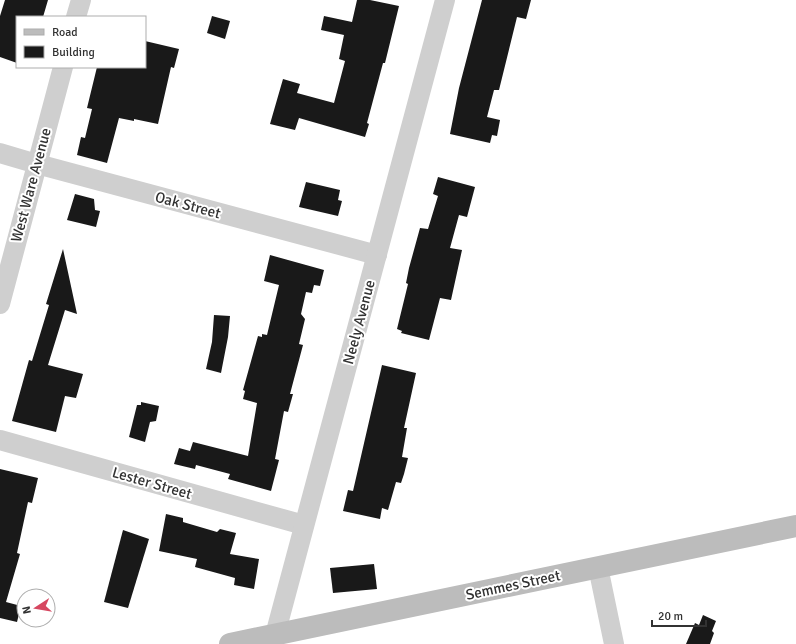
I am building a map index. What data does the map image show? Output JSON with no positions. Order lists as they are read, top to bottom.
{
  "streets": {
    "street": [
      "West Ware Avenue",
      "Oak Street",
      "Neely Avenue",
      "Lester Street",
      "Semmes Street"
    ]
  },
  "crossings": [
    ["West Ware Avenue", "Oak Street"],
    ["Oak Street", "Neely Avenue"],
    ["Neely Avenue", "Lester Street"],
    ["Neely Avenue", "Semmes Street"]
  ],
  "legend": ["Road", "Building"],
  "scale_bar": "20 m",
  "north": "left"
}
